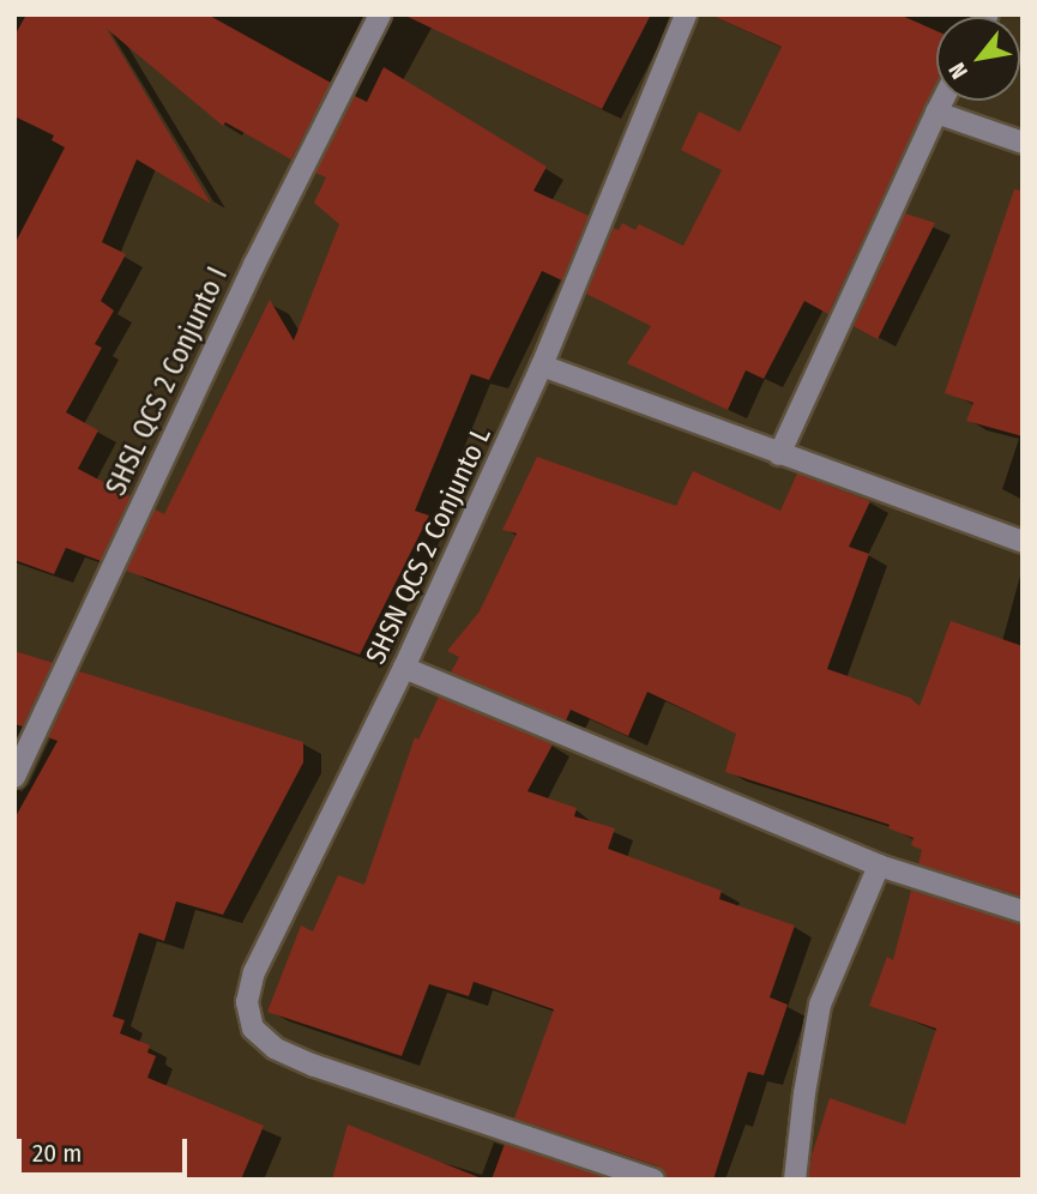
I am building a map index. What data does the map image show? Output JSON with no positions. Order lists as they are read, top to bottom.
{
  "streets": {
    "street": ["SHSL QCS 2 Conjunto I", "SHSN QCS 2 Conjunto L"]
  },
  "scale_bar": "20 m",
  "north": "bottom left"
}
